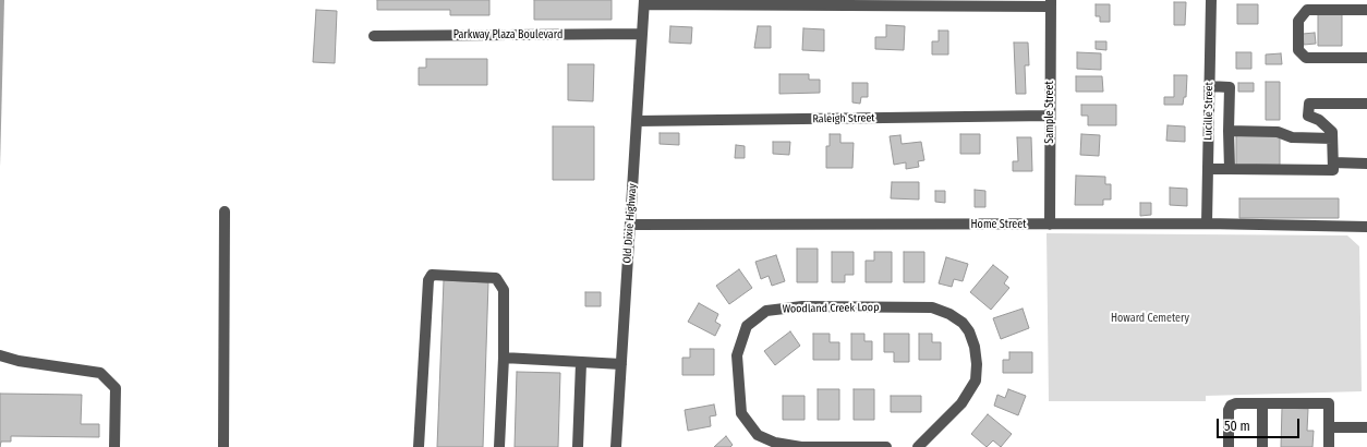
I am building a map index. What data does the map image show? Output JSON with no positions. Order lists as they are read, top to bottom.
{
  "streets": {
    "street": [
      "Parkway Plaza Boulevard",
      "Lucille Street",
      "Sample Street",
      "Raleigh Street",
      "Old Dixie Highway",
      "Home Street",
      "Woodland Creek Loop"
    ]
  },
  "crossings": [
    ["Parkway Plaza Boulevard", "Old Dixie Highway"],
    ["Lucille Street", "Home Street"],
    ["Sample Street", "Raleigh Street"],
    ["Sample Street", "Home Street"],
    ["Raleigh Street", "Old Dixie Highway"],
    ["Old Dixie Highway", "Home Street"]
  ],
  "parks": ["Howard Cemetery"],
  "scale_bar": "50 m"
}
